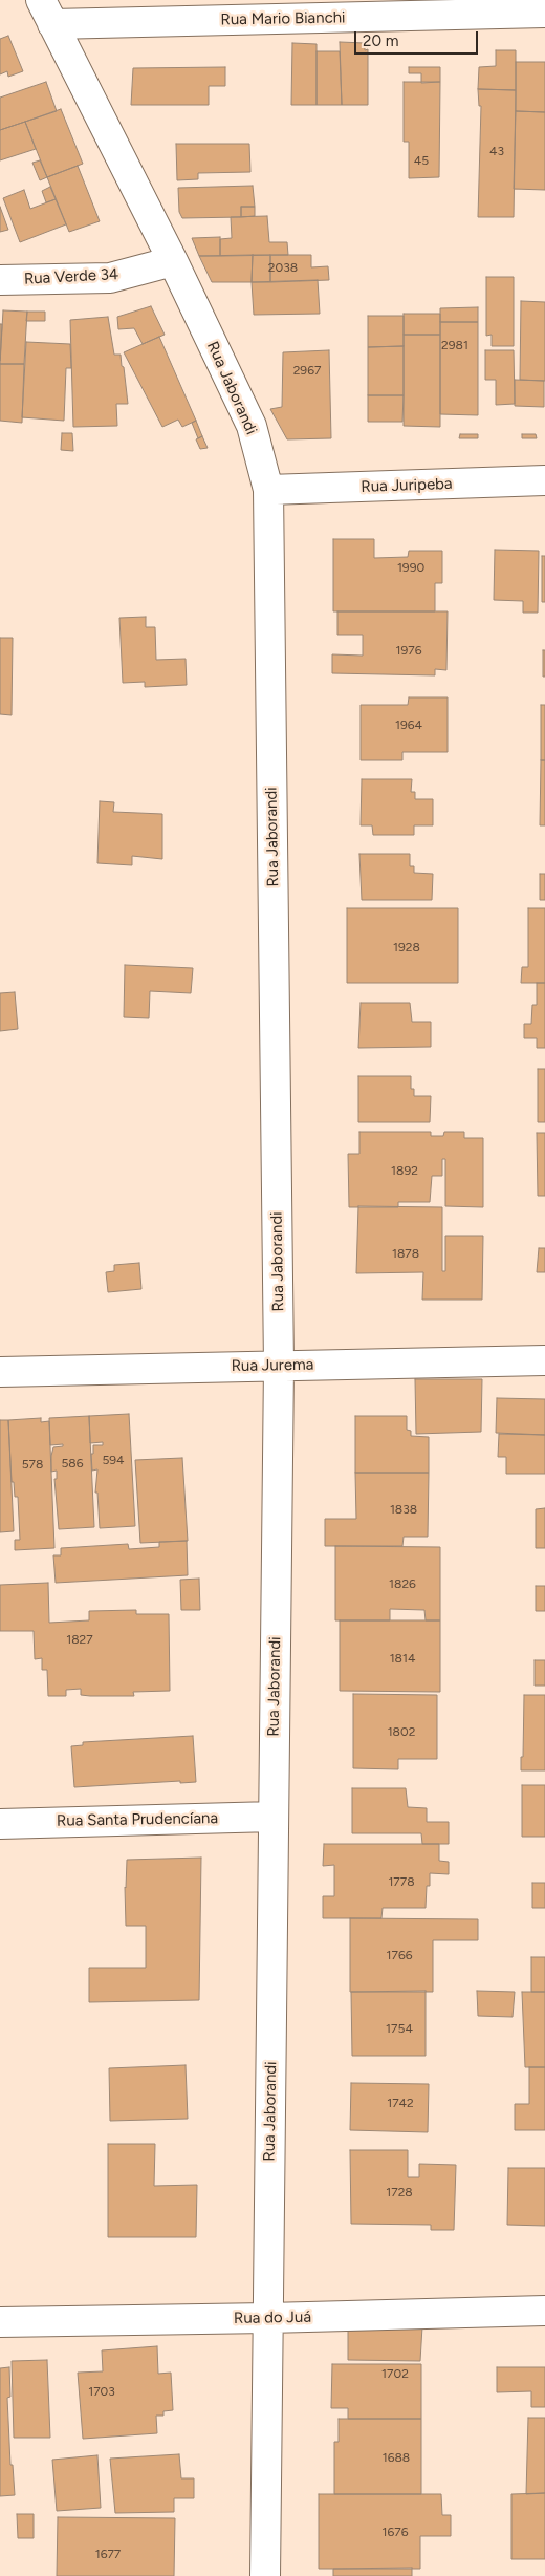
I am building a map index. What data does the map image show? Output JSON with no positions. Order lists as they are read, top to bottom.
{
  "streets": {
    "street": [
      "Rua Mario Bianchi",
      "Rua Verde 34",
      "Rua Jaborandi",
      "Rua Juripeba",
      "Rua Jurema",
      "Rua Santa Prudencíana",
      "Rua do Juá"
    ]
  },
  "crossings": [
    ["Rua Mario Bianchi", "Rua Jaborandi"],
    ["Rua Verde 34", "Rua Jaborandi"],
    ["Rua Jaborandi", "Rua Juripeba"],
    ["Rua Jaborandi", "Rua Jurema"],
    ["Rua Jaborandi", "Rua Santa Prudencíana"],
    ["Rua Jaborandi", "Rua do Juá"]
  ],
  "house_numbers": [
    "43",
    "45",
    "2038",
    "2981",
    "2967",
    "1990",
    "1976",
    "1964",
    "1928",
    "1892",
    "1878",
    "594",
    "586",
    "578",
    "1838",
    "1826",
    "1827",
    "1814",
    "1802",
    "1778",
    "1766",
    "1754",
    "1742",
    "1728",
    "1702",
    "1703",
    "1688",
    "1676",
    "1677"
  ],
  "scale_bar": "20 m"
}
